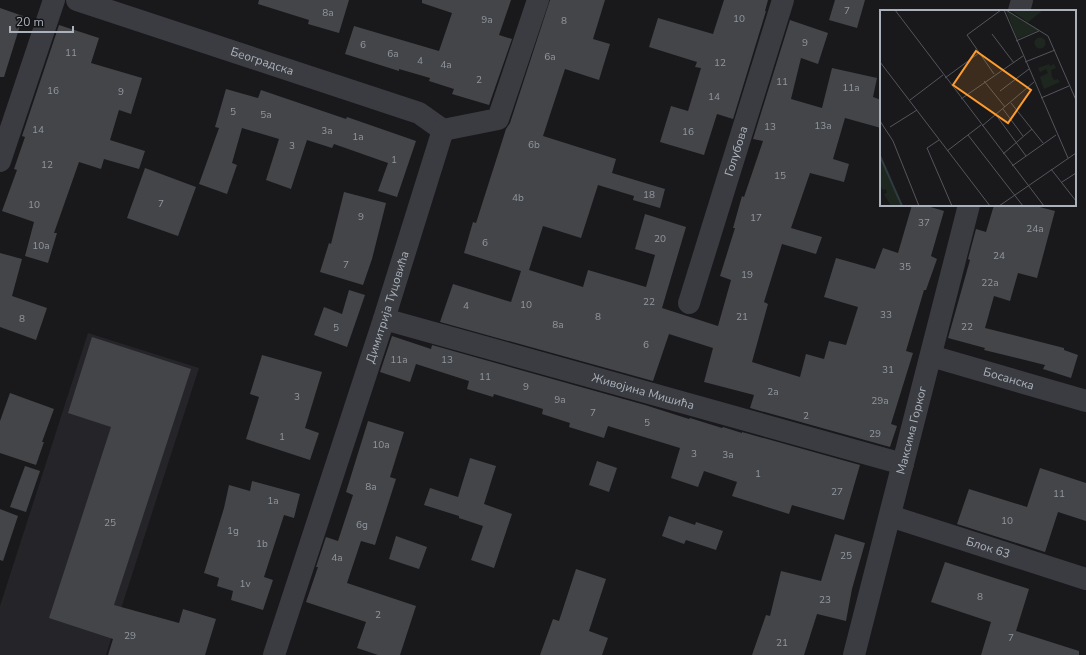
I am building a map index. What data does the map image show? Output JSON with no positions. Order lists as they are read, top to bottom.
{
  "streets": {
    "street": [
      "Београдска",
      "Голубова",
      "Димитрија Туцовића",
      "Босанска",
      "Живојина Мишића",
      "Максима Горког",
      "Блок 63"
    ]
  },
  "crossings": [
    ["Београдска", "Димитрија Туцовића"],
    ["Димитрија Туцовића", "Живојина Мишића"],
    ["Босанска", "Максима Горког"],
    ["Живојина Мишића", "Максима Горког"],
    ["Максима Горког", "Блок 63"]
  ],
  "house_numbers": [
    "7",
    "8a",
    "10",
    "9a",
    "8",
    "9",
    "6",
    "11",
    "6a",
    "6a",
    "4",
    "12",
    "4a",
    "2",
    "11",
    "11a",
    "16",
    "9",
    "14",
    "5",
    "5a",
    "13a",
    "13",
    "14",
    "3a",
    "16",
    "1a",
    "6b",
    "3",
    "1",
    "12",
    "15",
    "18",
    "4b",
    "7",
    "10",
    "9",
    "17",
    "37",
    "24a",
    "20",
    "6",
    "10a",
    "24",
    "7",
    "35",
    "19",
    "22a",
    "22",
    "10",
    "4",
    "33",
    "8",
    "21",
    "8",
    "8a",
    "22",
    "5",
    "6",
    "11a",
    "13",
    "31",
    "11",
    "9",
    "2a",
    "3",
    "9a",
    "29a",
    "7",
    "2",
    "5",
    "29",
    "1",
    "10a",
    "3",
    "3a",
    "1",
    "8a",
    "27",
    "11",
    "1a",
    "10",
    "25",
    "6g",
    "1g",
    "1b",
    "25",
    "4a",
    "1v",
    "8",
    "23",
    "2",
    "29",
    "7",
    "21"
  ],
  "scale_bar": "20 m"
}
